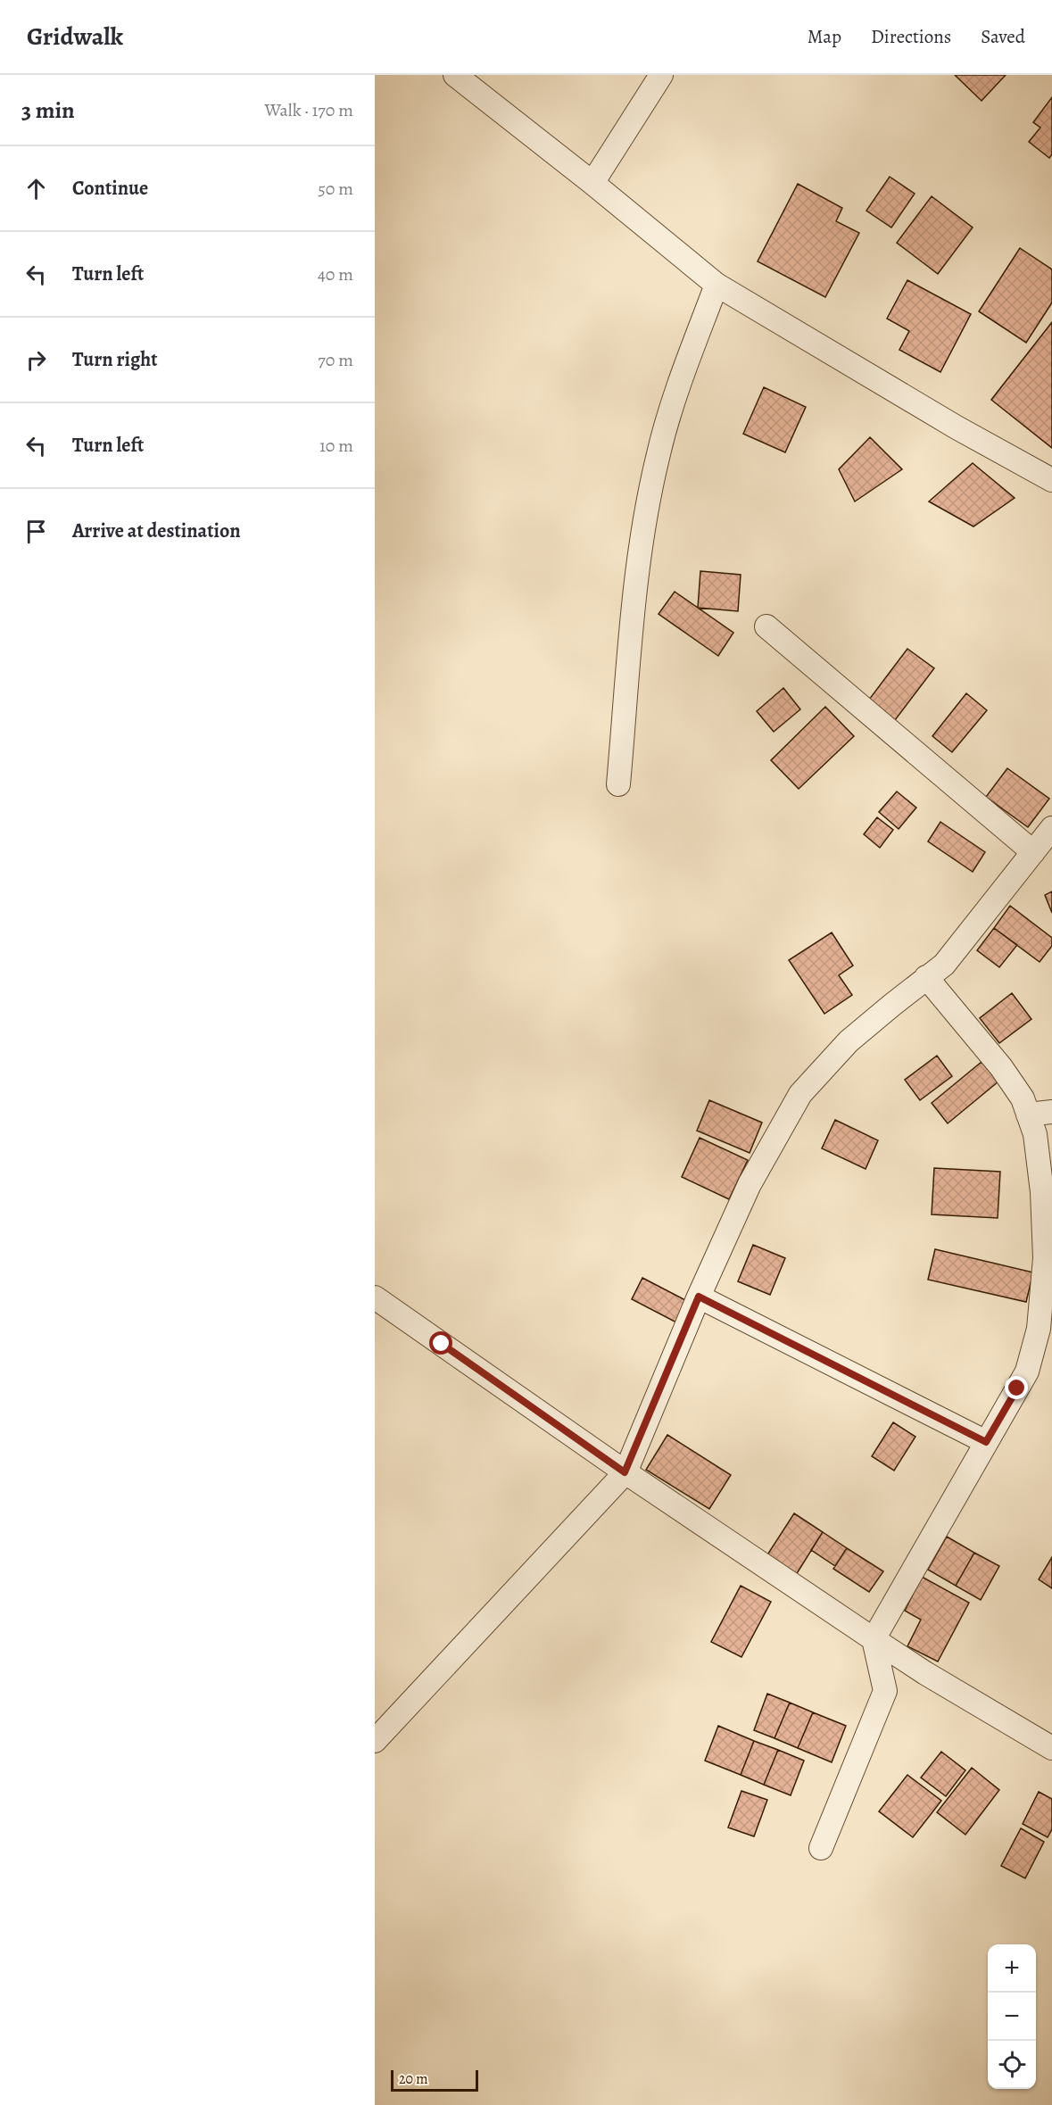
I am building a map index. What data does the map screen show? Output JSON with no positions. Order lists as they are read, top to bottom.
{
  "scale_bar": "20 m",
  "page": {
    "header": "Gridwalk",
    "nav": ["Map", "Directions", "Saved"],
    "heading": ["3 min", "Walk · 170 m"],
    "list": [
      ["Continue", "50 m"],
      ["Turn left", "40 m"],
      ["Turn right", "70 m"],
      ["Turn left", "10 m"],
      "Arrive at destination"
    ],
    "map_buttons": ["+", "−"],
    "scale": "20 m"
  }
}
